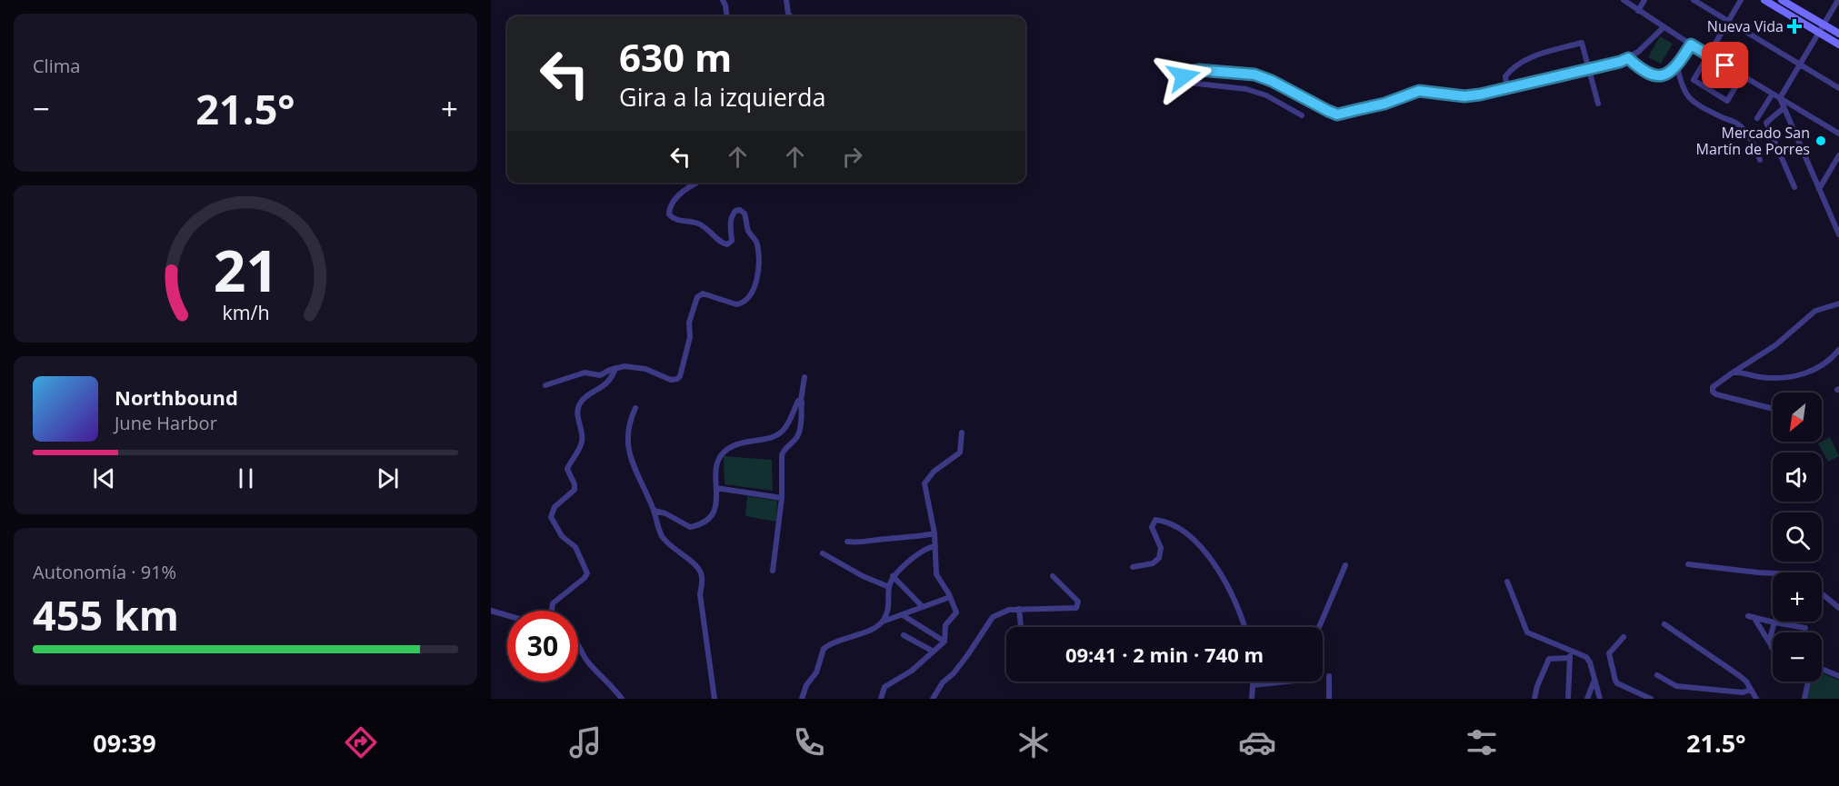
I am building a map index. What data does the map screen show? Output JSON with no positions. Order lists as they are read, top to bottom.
{
  "places": {
    "health": ["Nueva Vida"],
    "other": ["Mercado San Martín de Porres"]
  },
  "north": "bottom left",
  "page": {
    "tile": [
      "Clima",
      ["Autonomía · 91%", "455 km"]
    ],
    "turn": ["630 m", "Gira a la izquierda"],
    "heat": ["−", "21.5°", "+"],
    "song": ["Northbound", "June Harbor"],
    "map_buttons": ["+", "−"],
    "limit": "30",
    "trip": "09:41 · 2 min · 740 m",
    "tabs": ["09:39", "21.5°"],
    "gauge": ["21", "km/h"]
  }
}
